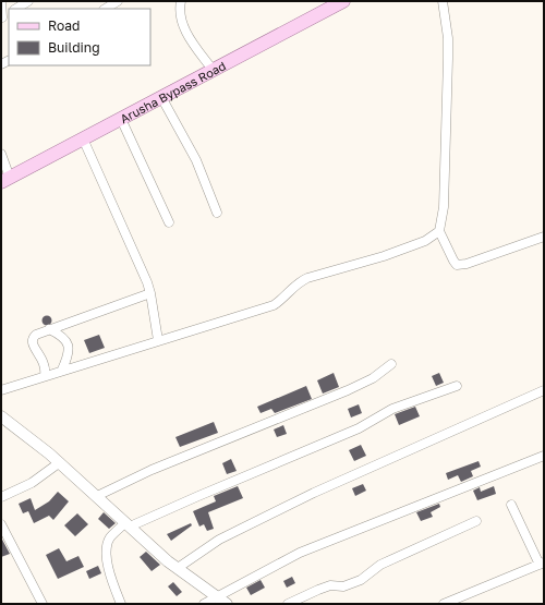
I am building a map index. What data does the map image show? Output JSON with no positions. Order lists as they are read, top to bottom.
{
  "streets": {
    "main road": ["Arusha Bypass Road"]
  },
  "legend": ["Road", "Building"]
}
